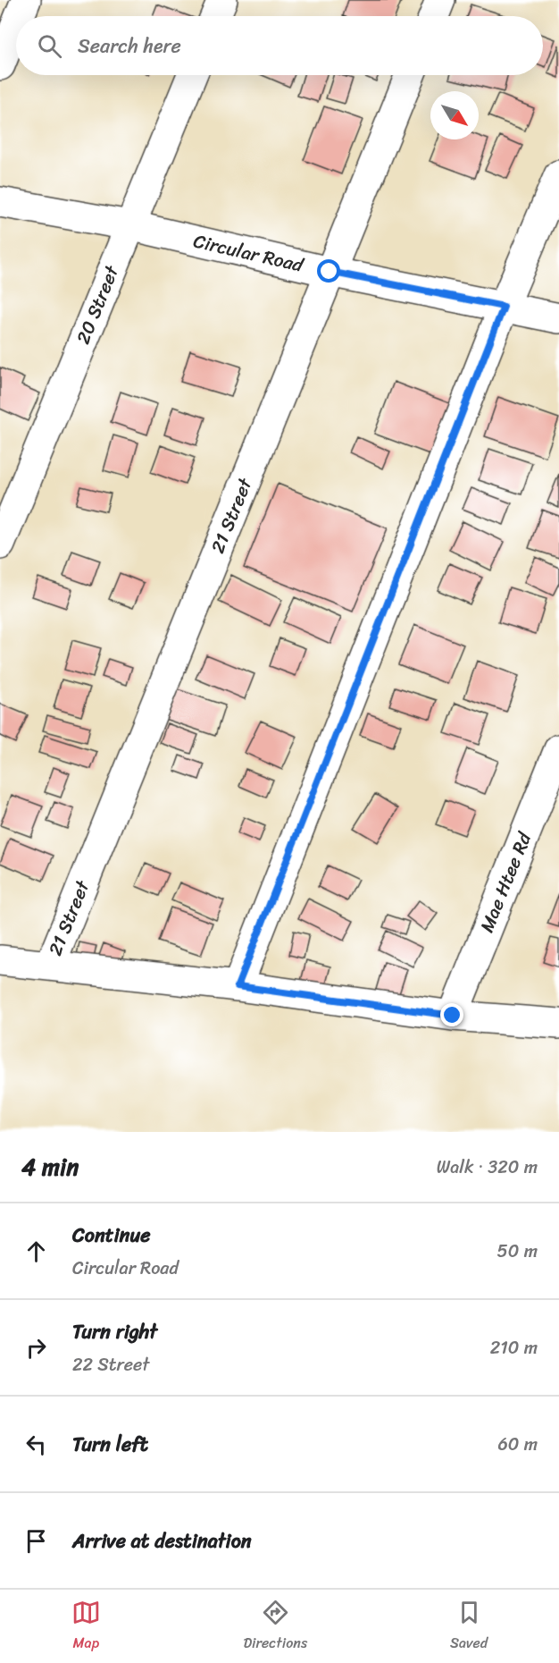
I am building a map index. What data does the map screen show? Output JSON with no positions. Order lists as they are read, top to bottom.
{
  "streets": {
    "street": [
      "Circular Road",
      "20 Street",
      "21 Street",
      "Mae Htee Rd"
    ]
  },
  "crossings": [
    ["Circular Road", "20 Street"],
    ["Circular Road", "21 Street"]
  ],
  "north": "bottom right",
  "page": {
    "search": "Search here",
    "heading": ["4 min", "Walk · 320 m"],
    "list": [
      ["Continue", "Circular Road", "50 m"],
      ["Turn right", "22 Street", "210 m"],
      ["Turn left", "60 m"],
      "Arrive at destination"
    ],
    "nav": ["Map", "Directions", "Saved"]
  }
}
